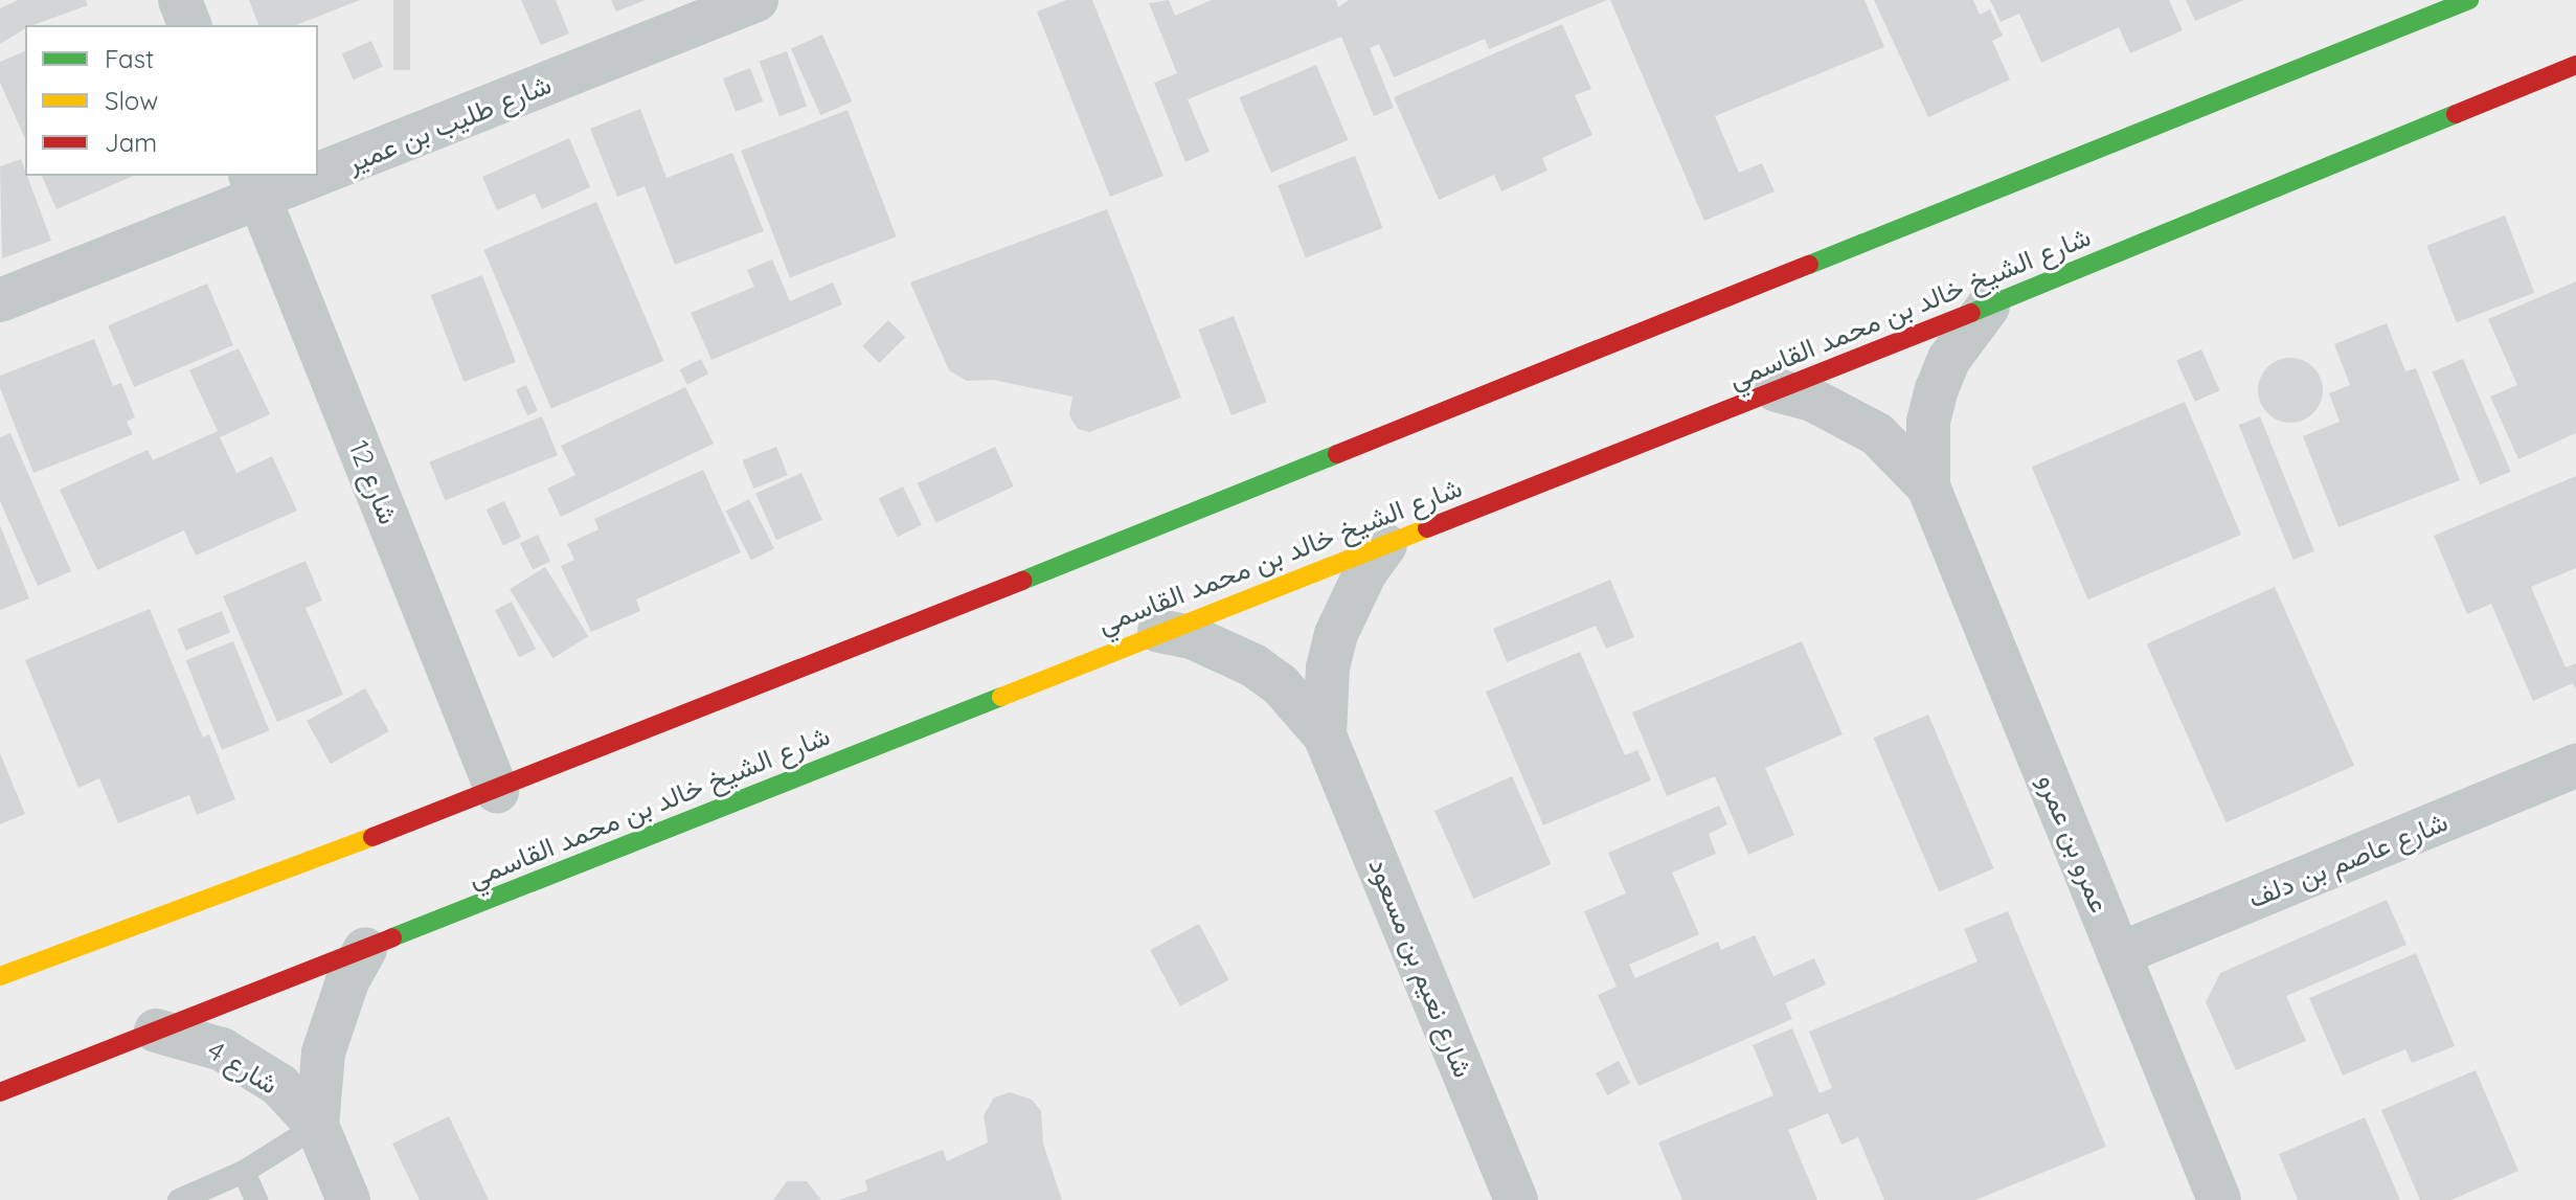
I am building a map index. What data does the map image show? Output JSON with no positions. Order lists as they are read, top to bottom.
{
  "streets": {
    "main road": ["شارع الشيخ خالد بن محمد القاسمي"],
    "street": [
      "شارع طليب بن عمير",
      "شارع 12",
      "عمرو بن عمرو",
      "شارع عاصم بن دلف",
      "شارع نعيم بن مسعود",
      "شارع 4"
    ]
  },
  "crossings": [
    ["شارع طليب بن عمير", "شارع 12"],
    ["شارع الشيخ خالد بن محمد القاسمي", "عمرو بن عمرو"],
    ["شارع الشيخ خالد بن محمد القاسمي", "شارع نعيم بن مسعود"],
    ["شارع الشيخ خالد بن محمد القاسمي", "شارع 4"],
    ["عمرو بن عمرو", "شارع عاصم بن دلف"]
  ],
  "legend": ["Fast", "Slow", "Jam"]
}
